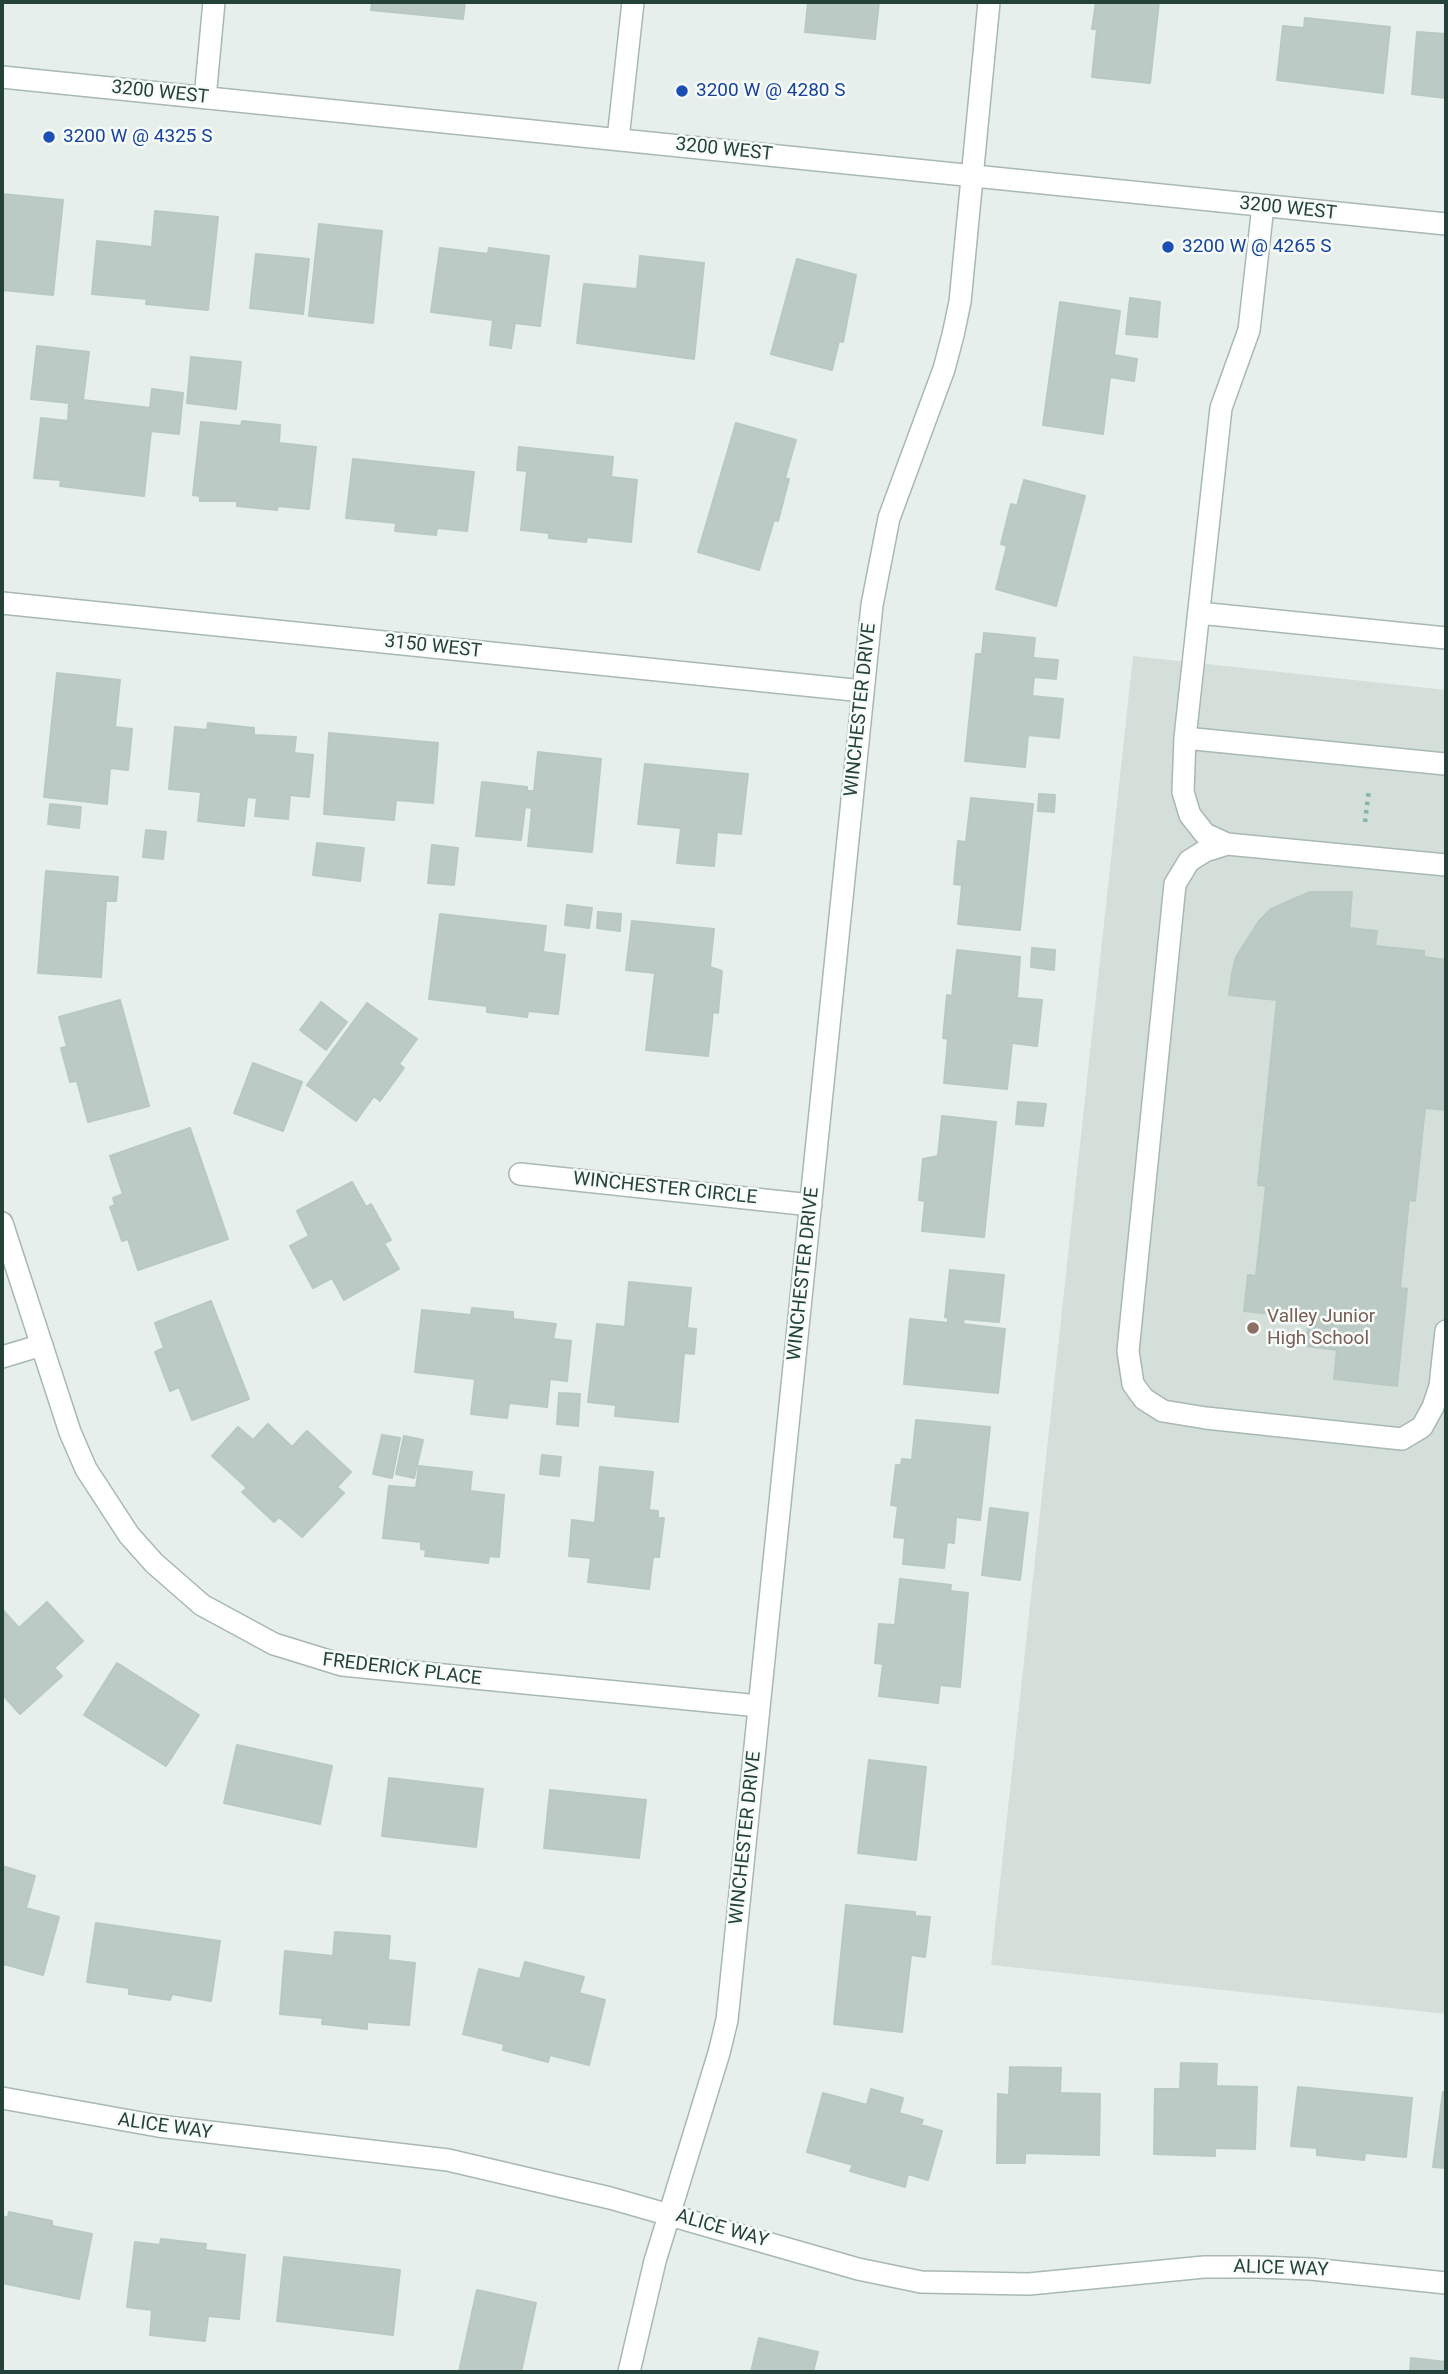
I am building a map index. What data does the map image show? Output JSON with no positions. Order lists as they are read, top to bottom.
{
  "streets": {
    "street": [
      "3200 WEST",
      "3150 WEST",
      "WINCHESTER DRIVE",
      "WINCHESTER CIRCLE",
      "FREDERICK PLACE",
      "ALICE WAY"
    ]
  },
  "crossings": [
    ["3200 WEST", "WINCHESTER DRIVE"],
    ["3150 WEST", "WINCHESTER DRIVE"],
    ["WINCHESTER DRIVE", "WINCHESTER CIRCLE"],
    ["WINCHESTER DRIVE", "FREDERICK PLACE"],
    ["WINCHESTER DRIVE", "ALICE WAY"]
  ],
  "places": [
    "3200 W @ 4280 S",
    "3200 W @ 4325 S",
    "3200 W @ 4265 S",
    "Valley Junior High School"
  ]
}
